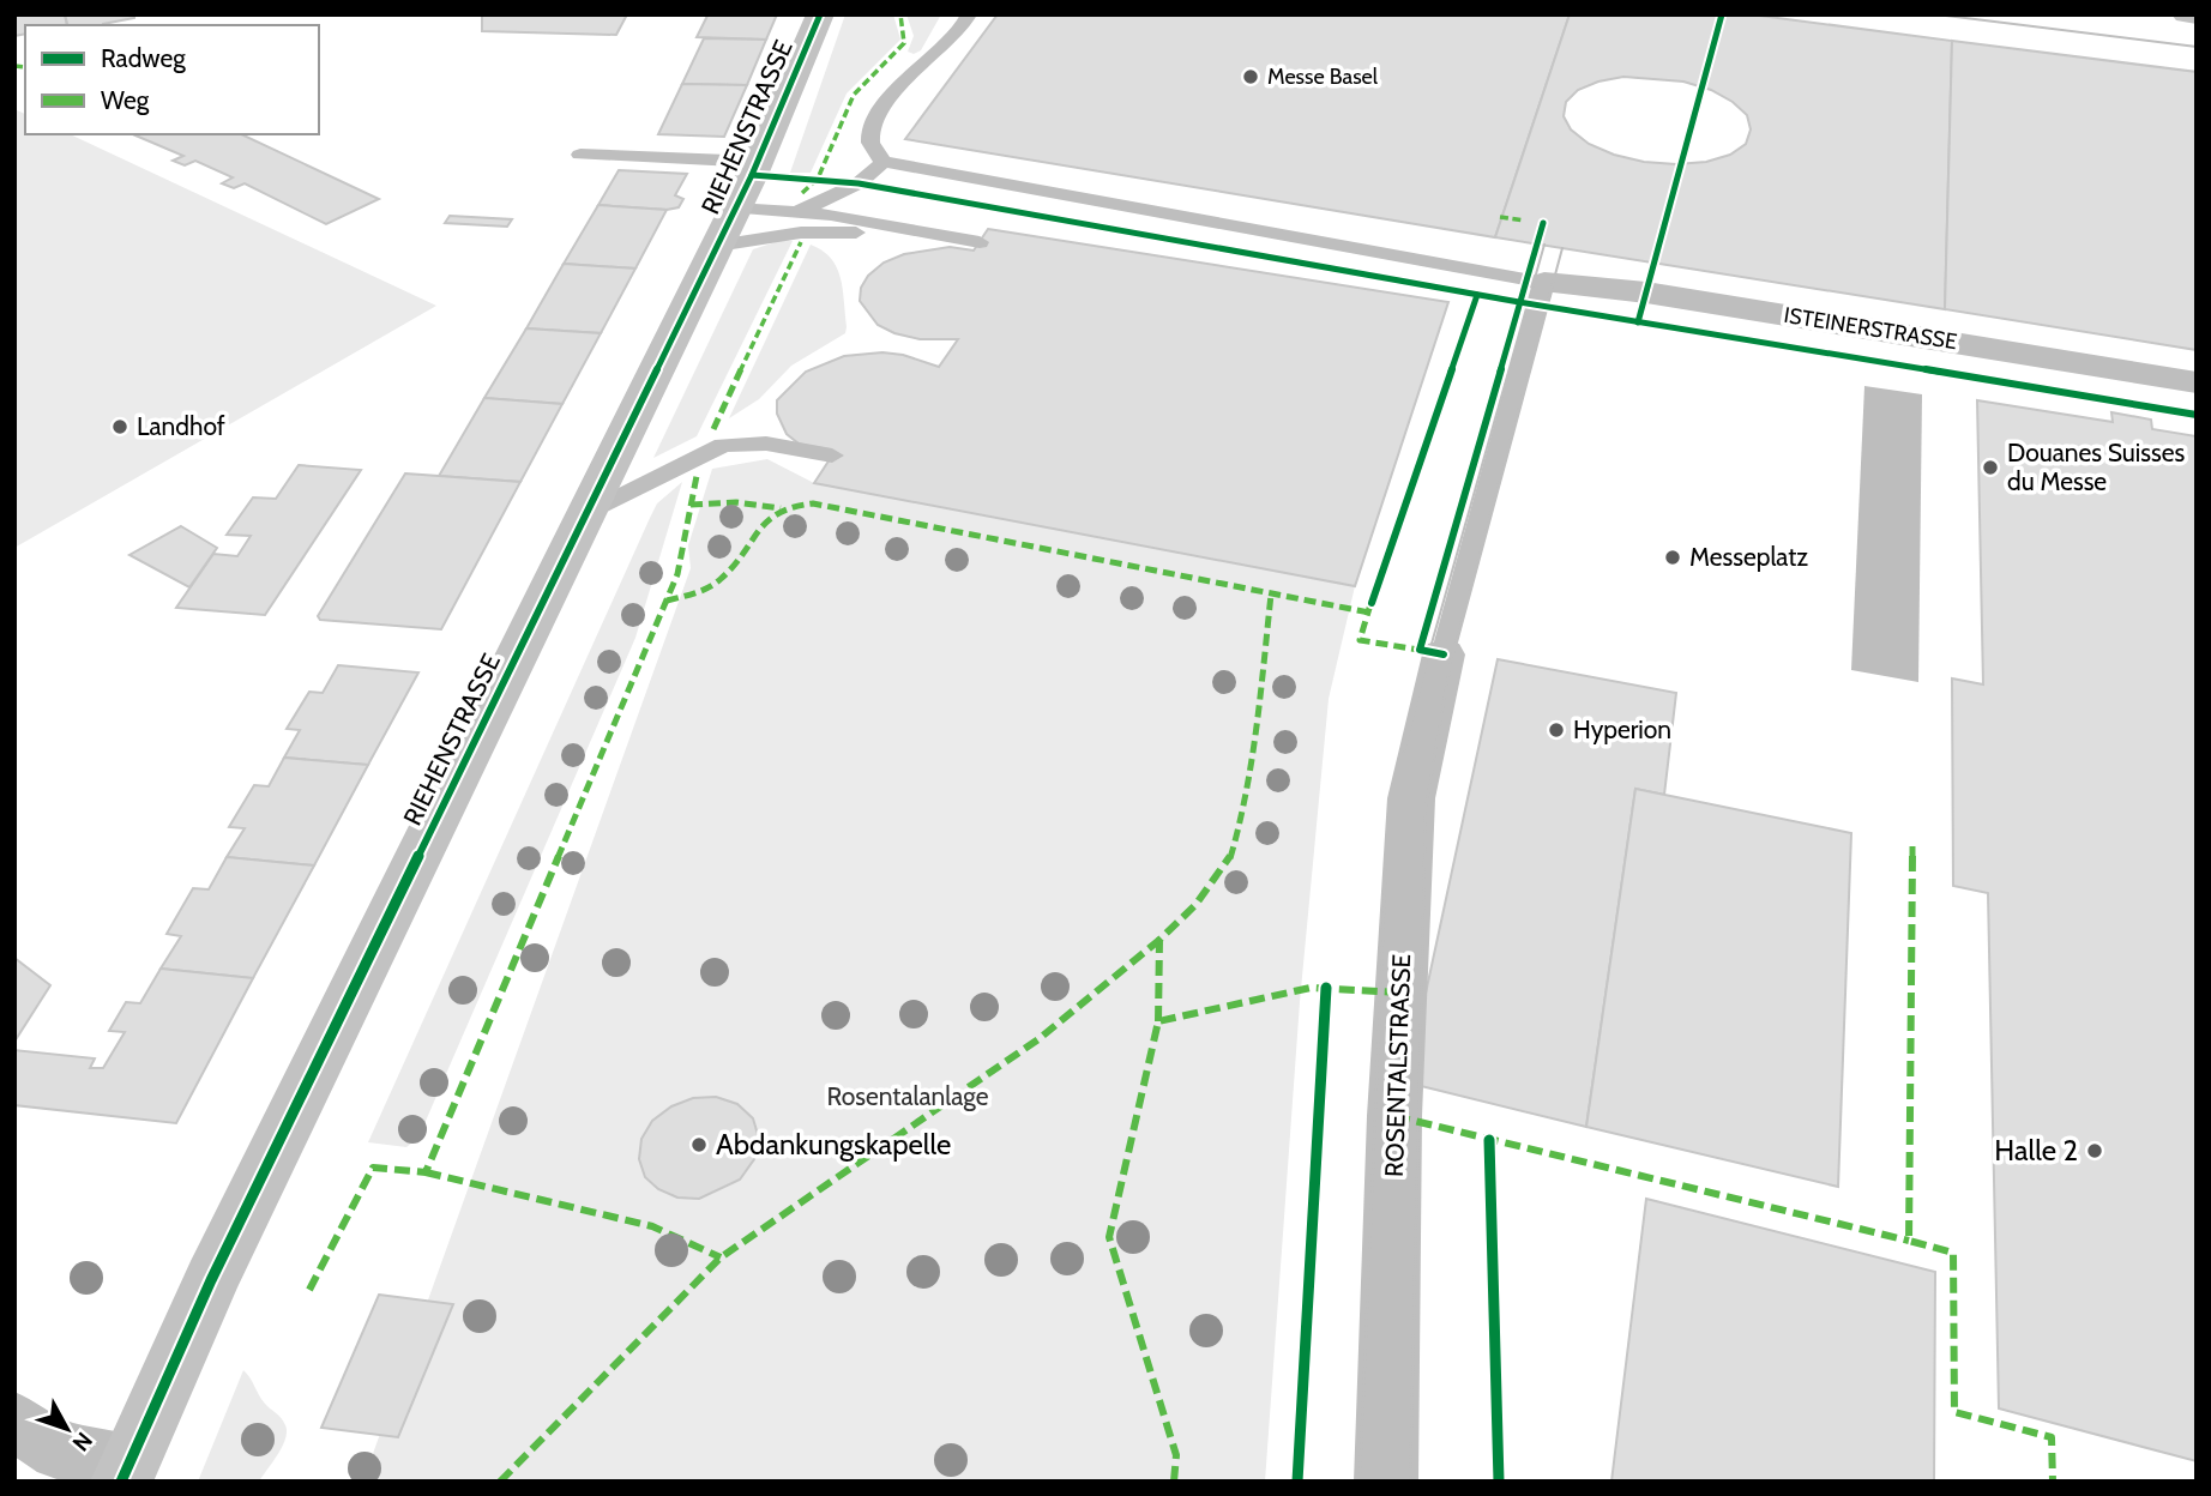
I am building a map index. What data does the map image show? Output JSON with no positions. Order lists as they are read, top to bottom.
{
  "streets": {
    "main road": ["RIEHENSTRASSE"],
    "street": ["ISTEINERSTRASSE", "ROSENTALSTRASSE"]
  },
  "parks": ["Rosentalanlage"],
  "places": [
    "Messe Basel",
    "Landhof",
    "Douanes Suisses du Messe",
    "Messeplatz",
    "Hyperion",
    "Abdankungskapelle",
    "Halle 2"
  ],
  "legend": ["Radweg", "Weg"],
  "north": "bottom right"
}
